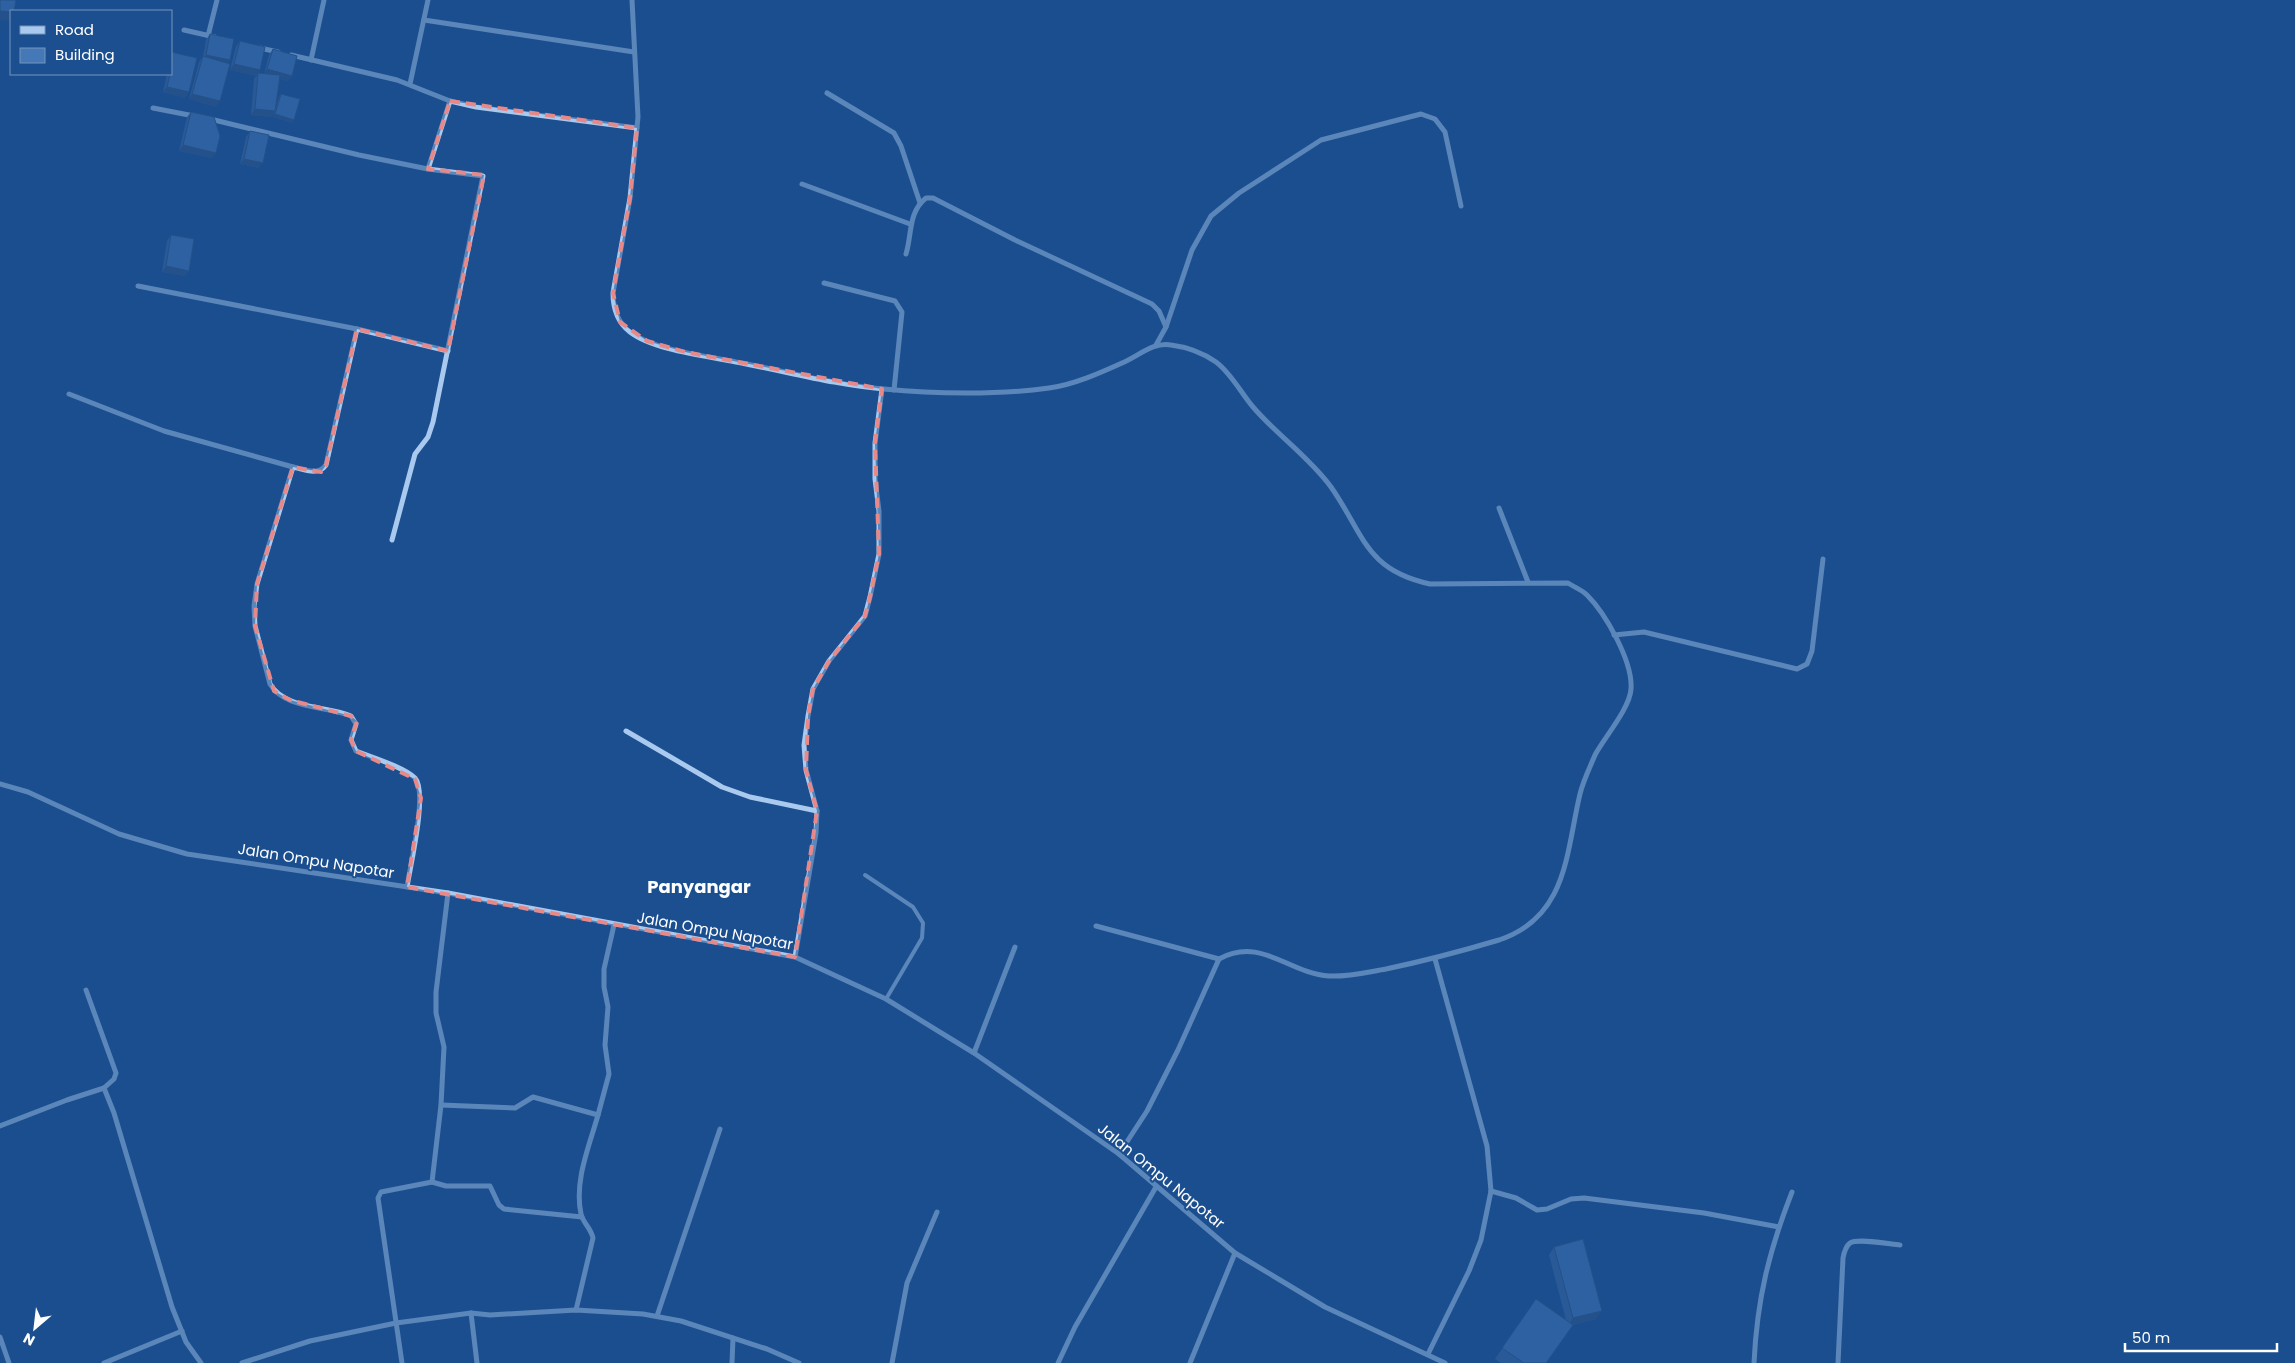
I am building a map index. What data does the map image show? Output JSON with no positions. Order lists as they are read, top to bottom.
{
  "streets": {
    "street": ["Jalan Ompu Napotar"]
  },
  "districts": ["Panyangar"],
  "legend": ["Road", "Building"],
  "scale_bar": "50 m",
  "north": "bottom left"
}
